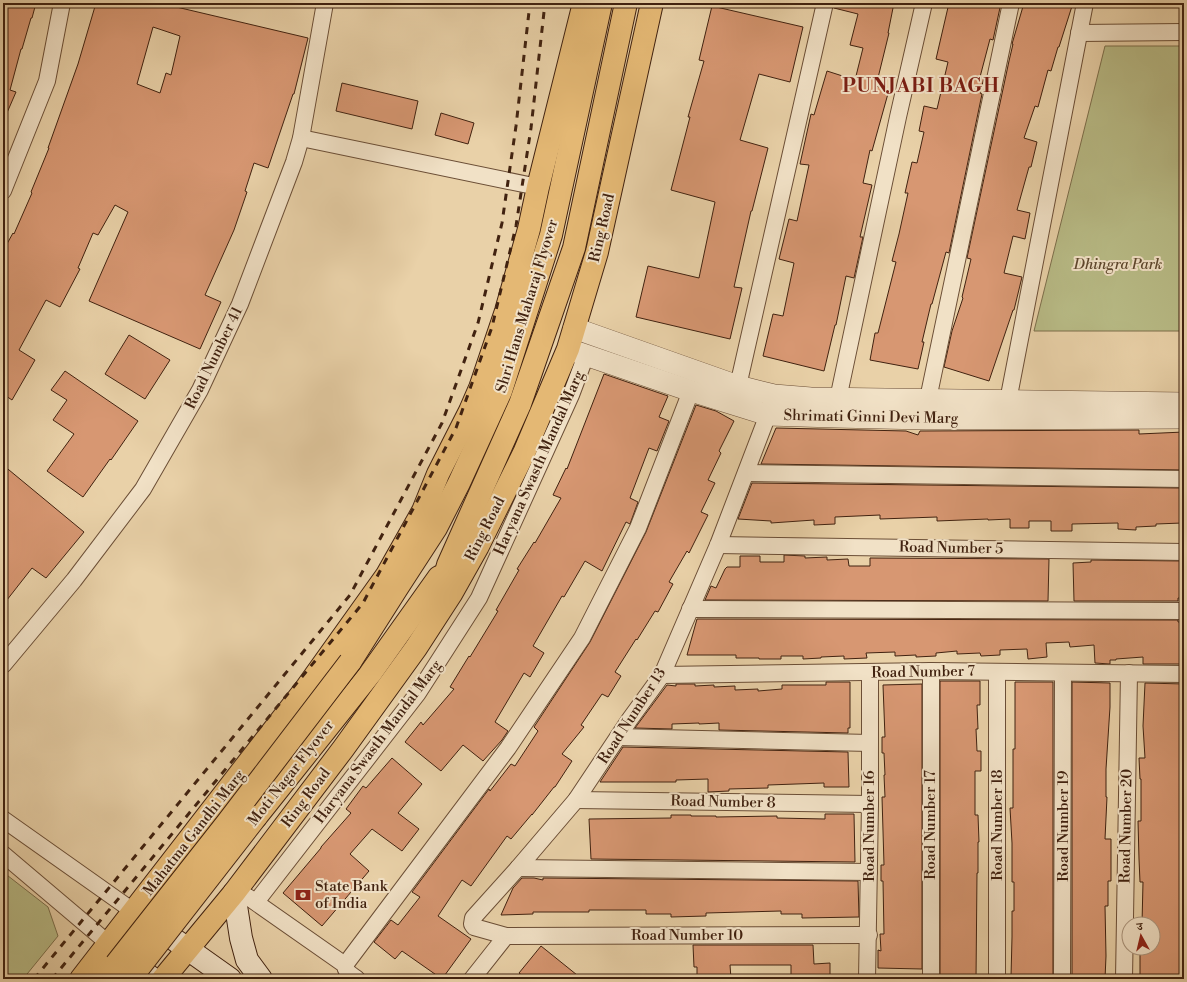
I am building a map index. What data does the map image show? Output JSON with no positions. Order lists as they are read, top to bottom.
{
  "streets": {
    "main road": [
      "Ring Road",
      "Shri Hans Maharaj Flyover",
      "Moti Nagar Flyover",
      "Mahatma Gandhi Marg"
    ],
    "street": [
      "Road Number 41",
      "Shrimati Ginni Devi Marg",
      "Haryana Swasth Mandal Marg",
      "Road Number 5",
      "Road Number 7",
      "Road Number 13",
      "Road Number 8",
      "Road Number 17",
      "Road Number 18",
      "Road Number 16",
      "Road Number 19",
      "Road Number 20",
      "Road Number 10"
    ]
  },
  "crossings": [
    ["Ring Road", "Shrimati Ginni Devi Marg"],
    ["Ring Road", "Haryana Swasth Mandal Marg"],
    ["Shri Hans Maharaj Flyover", "Moti Nagar Flyover"],
    ["Shrimati Ginni Devi Marg", "Haryana Swasth Mandal Marg"],
    ["Shrimati Ginni Devi Marg", "Road Number 13"],
    ["Road Number 5", "Road Number 13"],
    ["Road Number 7", "Road Number 13"],
    ["Road Number 7", "Road Number 17"],
    ["Road Number 7", "Road Number 18"],
    ["Road Number 7", "Road Number 16"],
    ["Road Number 7", "Road Number 19"],
    ["Road Number 7", "Road Number 20"],
    ["Road Number 13", "Road Number 8"],
    ["Road Number 13", "Road Number 10"],
    ["Road Number 8", "Road Number 16"],
    ["Road Number 16", "Road Number 10"]
  ],
  "districts": ["PUNJABI BAGH"],
  "parks": ["Dhingra Park"],
  "places": {
    "bank": ["State Bank of India"]
  },
  "north": "top"
}
